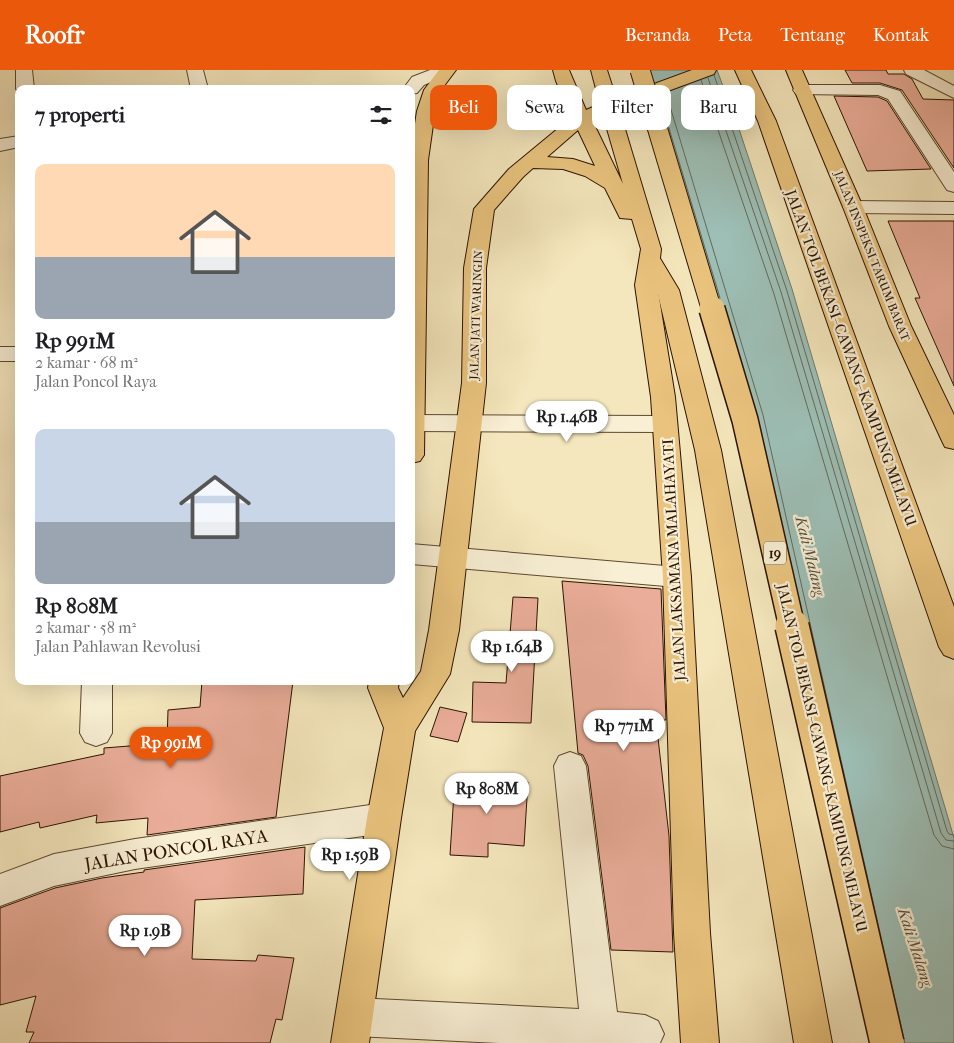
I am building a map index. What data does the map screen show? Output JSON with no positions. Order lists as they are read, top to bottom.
{
  "streets": {
    "main road": [
      "JALAN INSPEKSI TARUM BARAT",
      "JALAN JATI WARINGIN",
      "JALAN TOL BEKASI–CAWANG–KAMPUNG MELAYU",
      "19",
      "JALAN LAKSAMANA MALAHAYATI"
    ],
    "street": ["JALAN PONCOL RAYA"]
  },
  "crossings": [
    ["JALAN JATI WARINGIN", "JALAN TOL BEKASI–CAWANG–KAMPUNG MELAYU"]
  ],
  "water": ["Kali Malang"],
  "page": {
    "header": "Roofr",
    "nav": [
      "Beranda",
      "Peta",
      "Tentang",
      "Kontak"
    ],
    "chip": [
      "Beli",
      "Sewa",
      "Filter",
      "Baru"
    ],
    "heading": "7 properti",
    "list": [
      {
        "name": "Rp 991M",
        "note": "2 kamar · 68 m² · Jalan Poncol Raya"
      },
      {
        "name": "Rp 808M",
        "note": "2 kamar · 58 m² · Jalan Pahlawan Revolusi"
      }
    ],
    "price": [
      "Rp 1.46B",
      "Rp 1.64B",
      "Rp 771M",
      "Rp 991M",
      "Rp 808M",
      "Rp 1.59B",
      "Rp 1.9B"
    ]
  }
}
